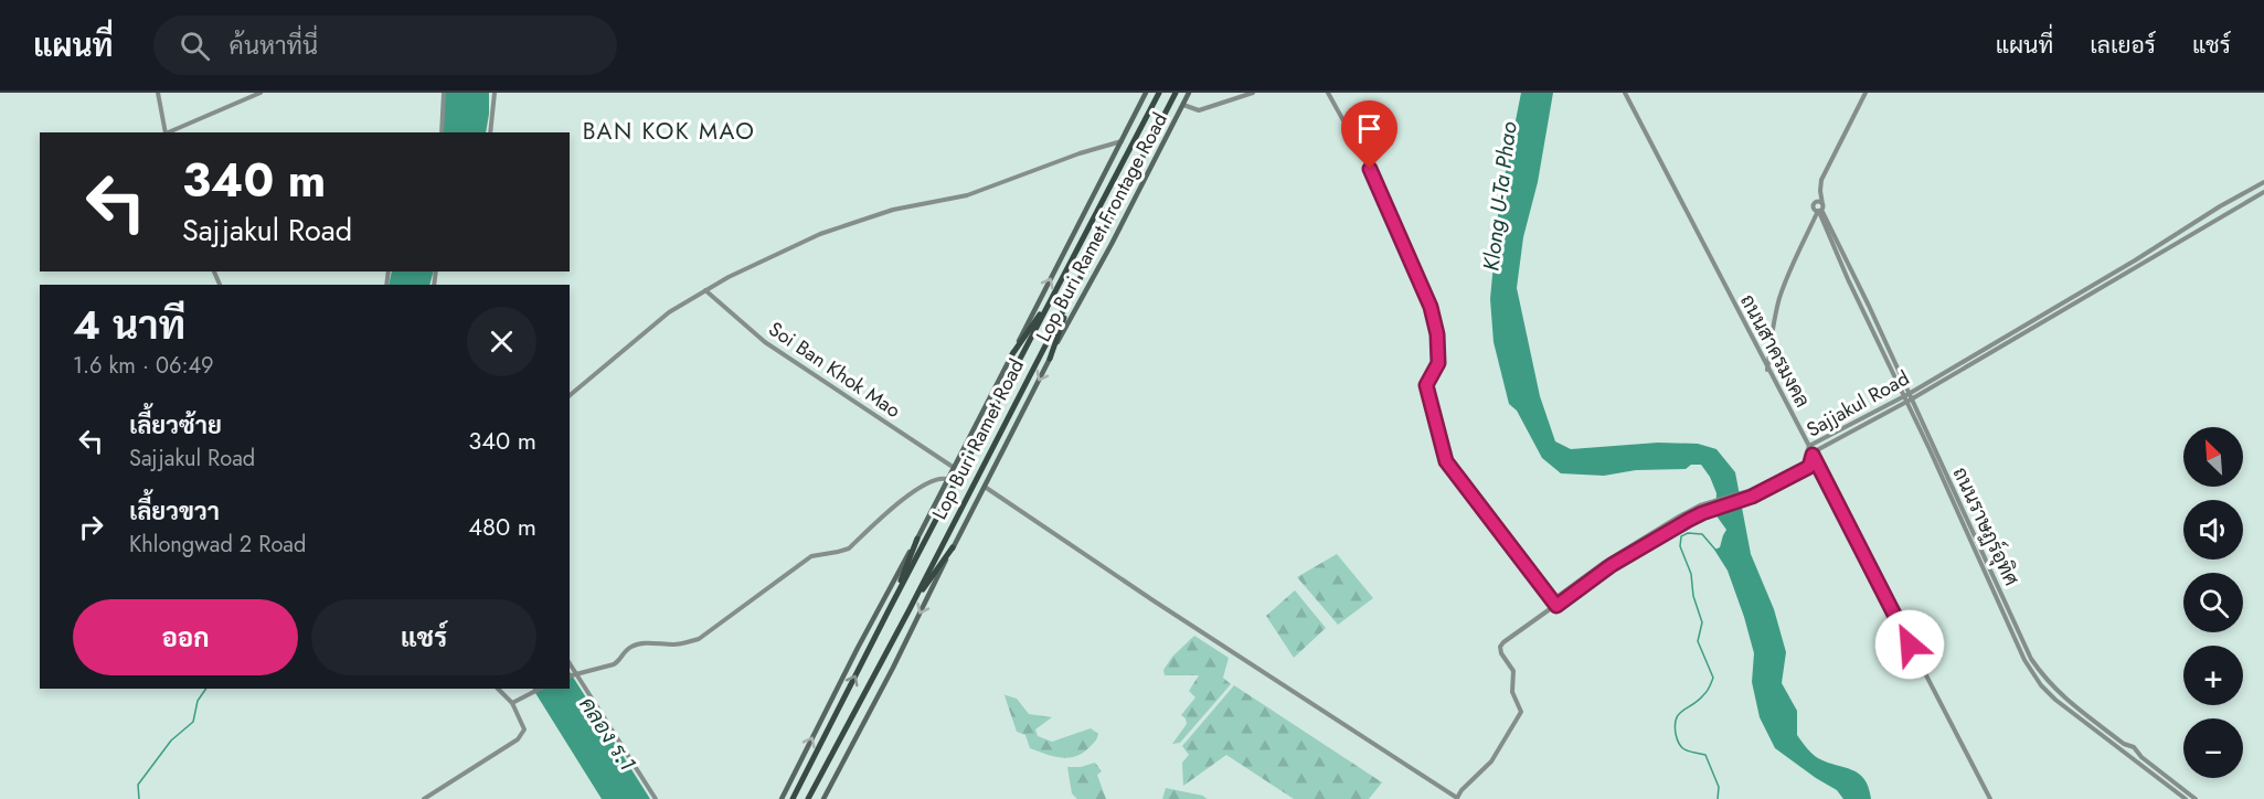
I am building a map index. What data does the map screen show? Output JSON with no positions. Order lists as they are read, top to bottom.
{
  "streets": {
    "main road": ["Lop Buri Ramet Frontage Road", "Lop Buri Ramet Road"],
    "street": [
      "ถนนสาครมงคล",
      "Soi Ban Khok Mao",
      "Sajjakul Road",
      "ถนนราษฏร์อุทิศ"
    ]
  },
  "crossings": [
    ["Lop Buri Ramet Frontage Road", "Soi Ban Khok Mao"],
    ["ถนนสาครมงคล", "Sajjakul Road"],
    ["Sajjakul Road", "ถนนราษฏร์อุทิศ"]
  ],
  "districts": ["BAN KOK MAO"],
  "water": ["Klong U-Ta Phao", "คลอง ร.1"],
  "north": "top left",
  "page": {
    "header": "แผนที่",
    "search": "ค้นหาที่นี่",
    "nav": ["แผนที่", "เลเยอร์", "แชร์"],
    "turn": ["340 m", "Sajjakul Road"],
    "heading": ["4 นาที", "1.6 km · 06:49"],
    "list": [
      {
        "name": "เลี้ยวซ้าย",
        "note": "Sajjakul Road",
        "value": "340 m"
      },
      {
        "name": "เลี้ยวขวา",
        "note": "Khlongwad 2 Road",
        "value": "480 m"
      }
    ],
    "map_buttons": ["+", "−"],
    "buttons": ["ออก", "แชร์"]
  }
}
